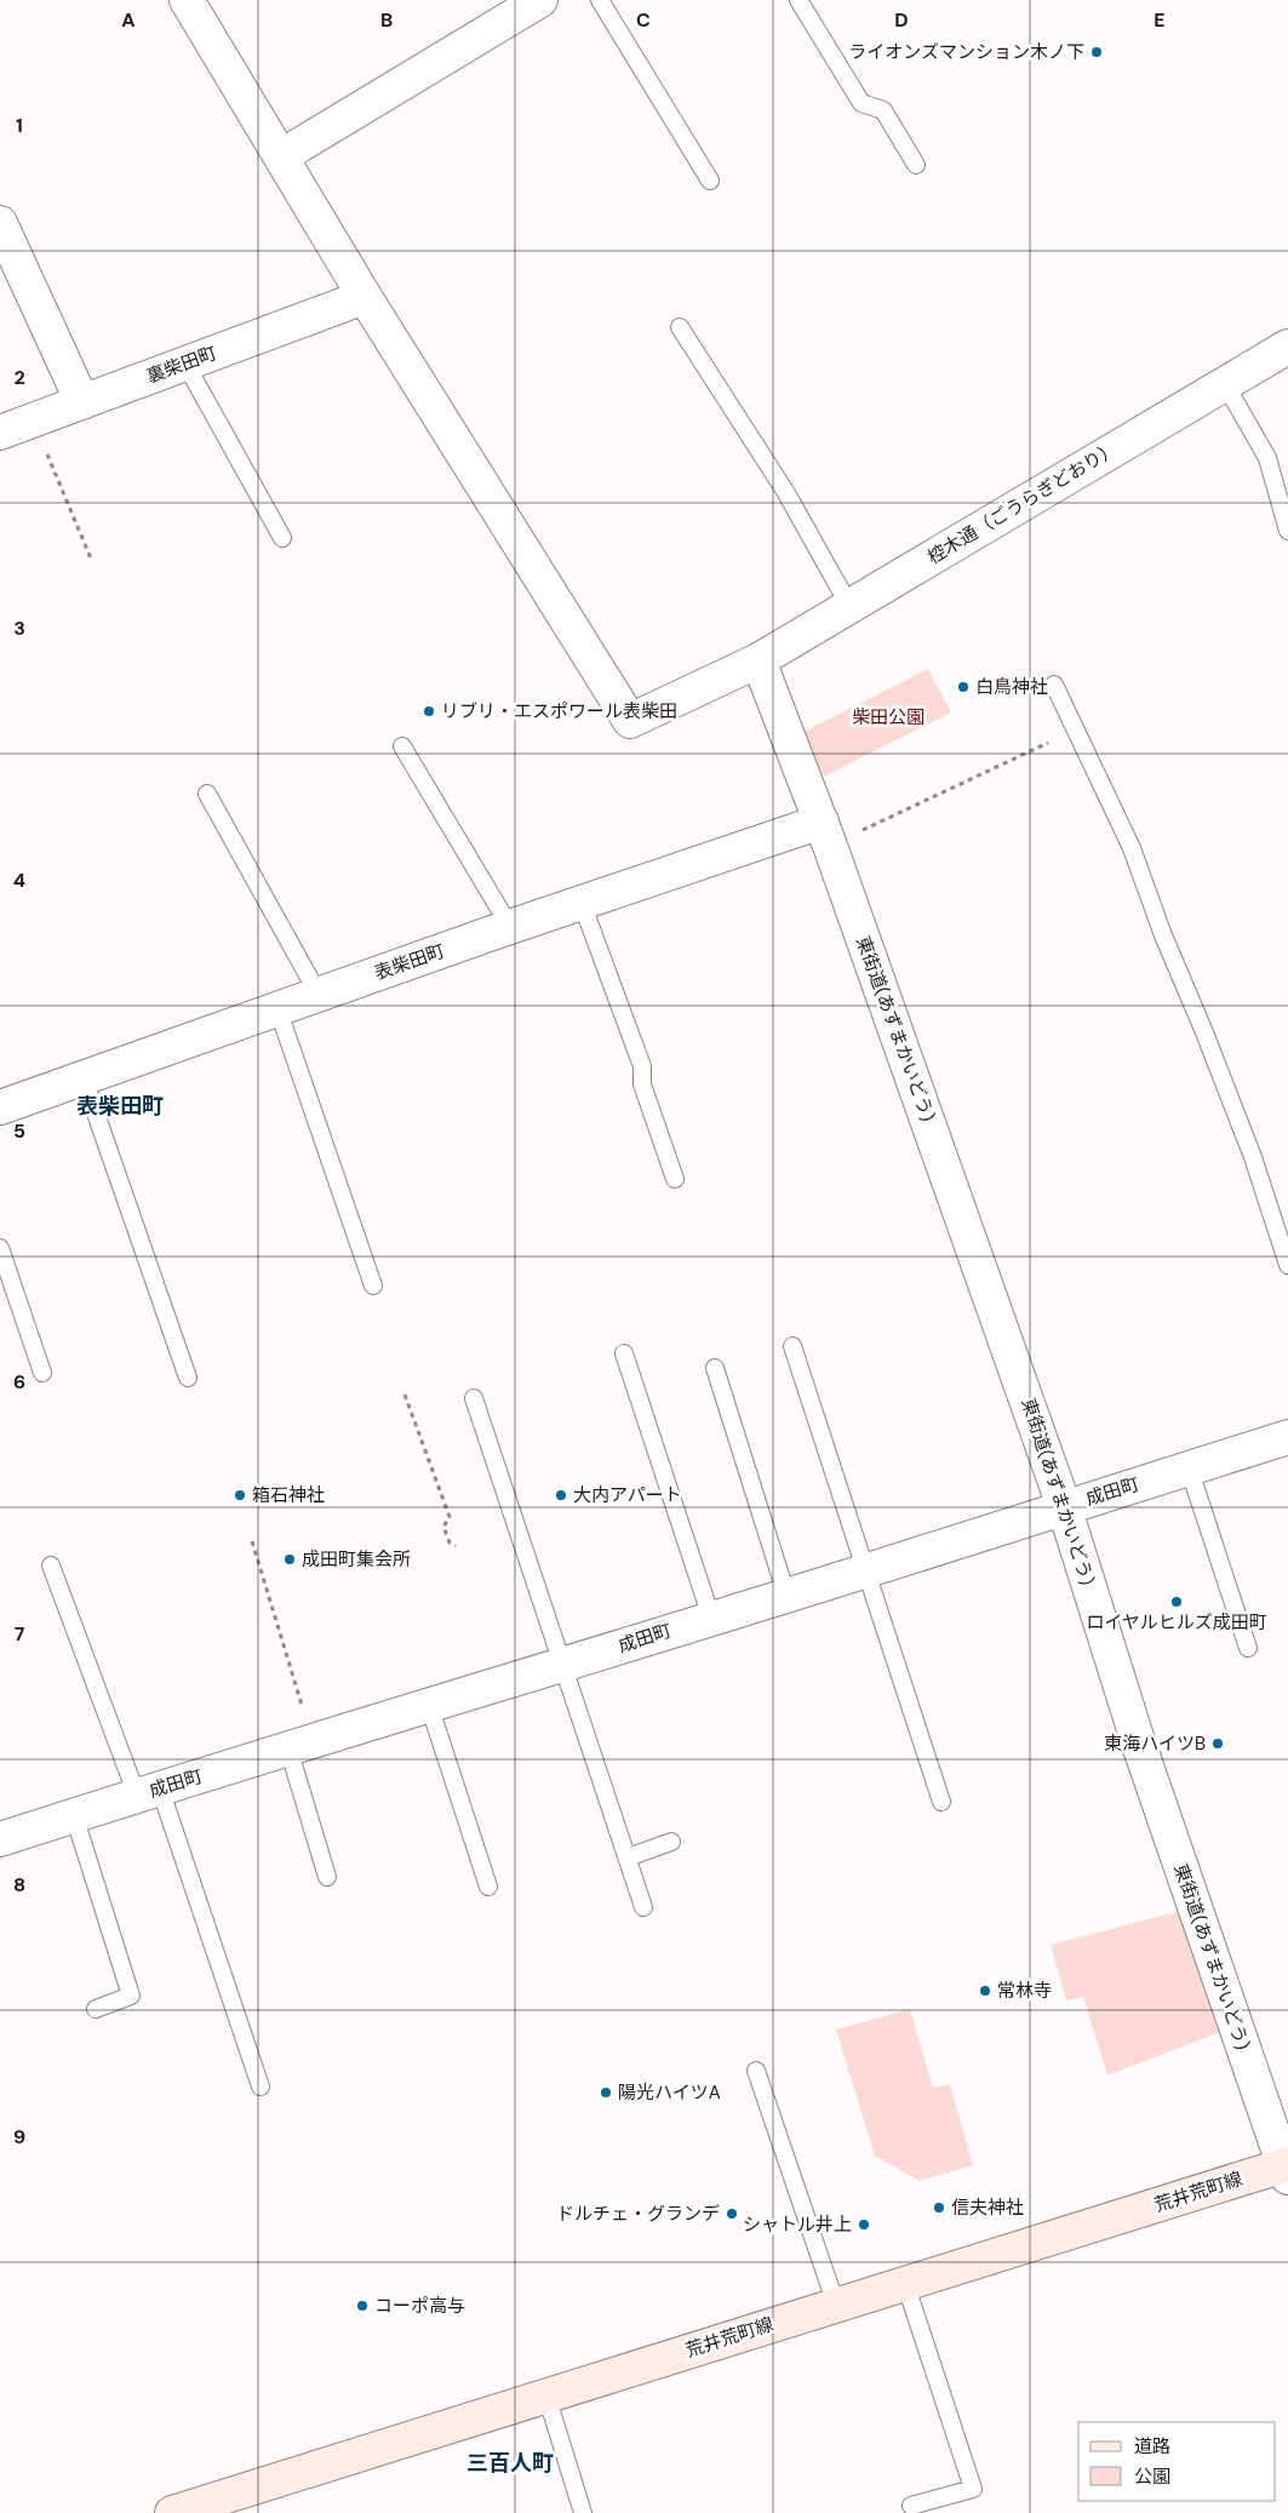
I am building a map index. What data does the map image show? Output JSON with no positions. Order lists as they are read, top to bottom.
{
  "streets": {
    "main road": ["荒井荒町線"],
    "street": [
      "裏柴田町",
      "椌木通（ごうらぎどおり）",
      "表柴田町",
      "東街道(あずまかいどう)",
      "成田町"
    ]
  },
  "crossings": [
    ["裏柴田町", "椌木通（ごうらぎどおり）"],
    ["椌木通（ごうらぎどおり）", "東街道(あずまかいどう)"],
    ["表柴田町", "東街道(あずまかいどう)"],
    ["東街道(あずまかいどう)", "成田町"],
    ["東街道(あずまかいどう)", "荒井荒町線"]
  ],
  "districts": ["表柴田町", "三百人町"],
  "parks": ["柴田公園"],
  "places": [
    "ライオンズマンション木ノ下",
    "白鳥神社",
    "リブリ・エスポワール表柴田",
    "箱石神社",
    "大内アパート",
    "成田町集会所",
    "ロイヤルヒルズ成田町",
    "東海ハイツB",
    "常林寺",
    "陽光ハイツA",
    "信夫神社",
    "ドルチェ・グランデ",
    "シャトル井上",
    "コーポ高与"
  ],
  "legend": ["道路", "公園"],
  "grid": {
    "columns": [
      "A",
      "B",
      "C",
      "D",
      "E"
    ],
    "rows": [
      "1",
      "2",
      "3",
      "4",
      "5",
      "6",
      "7",
      "8",
      "9"
    ]
  }
}
